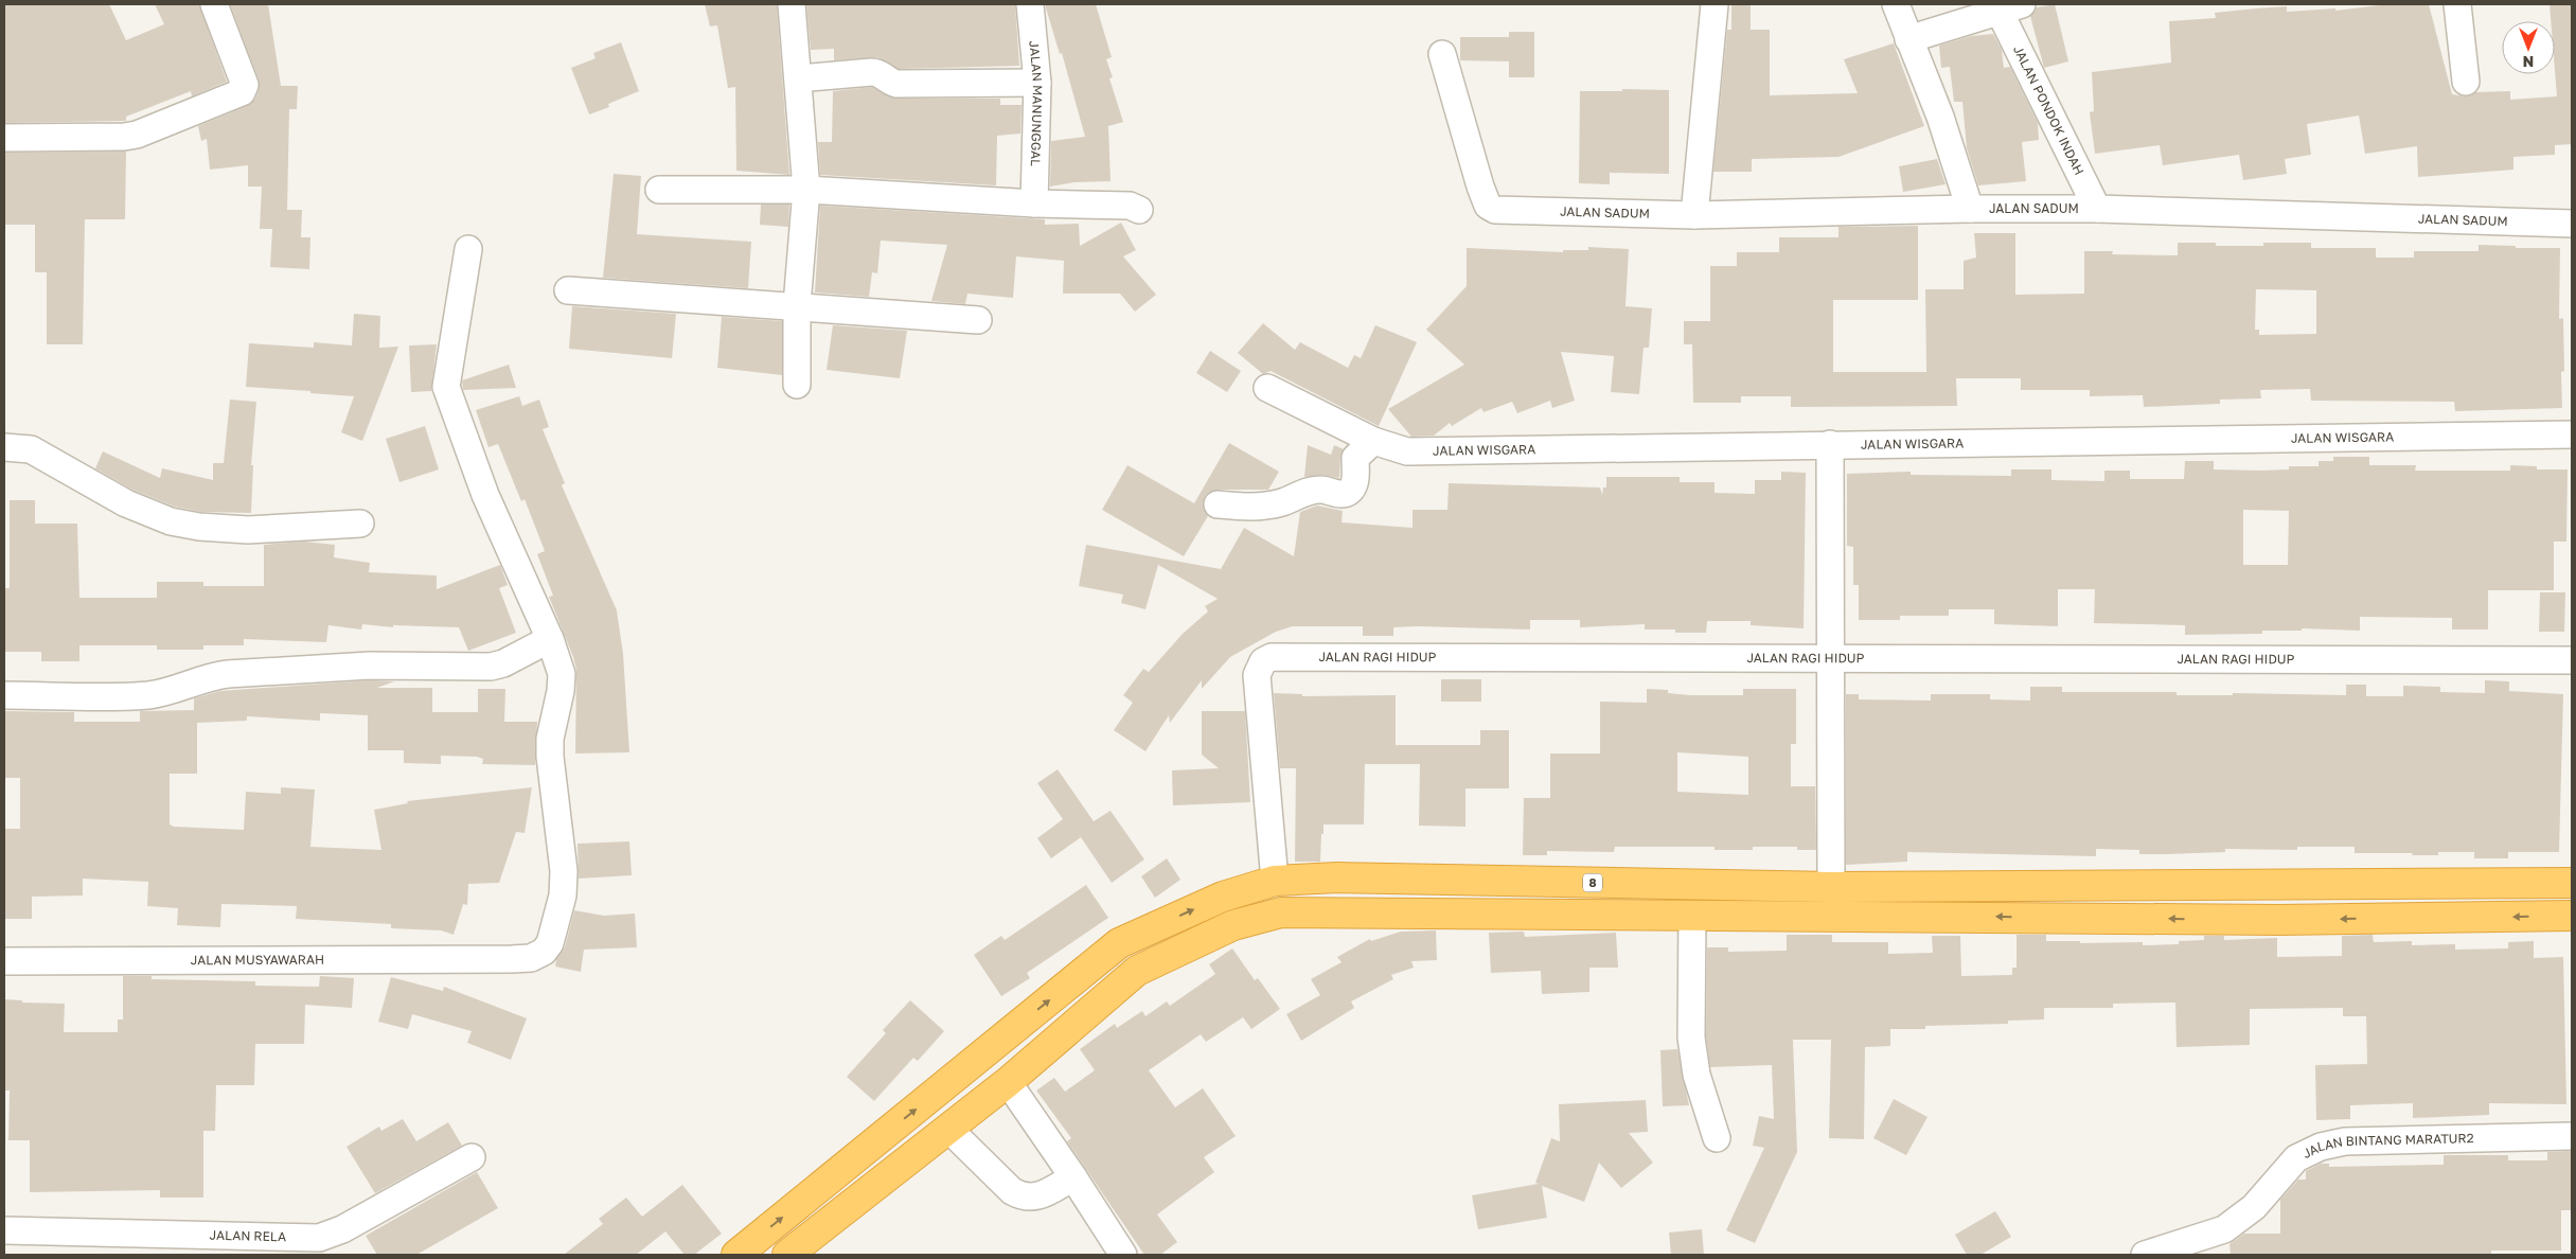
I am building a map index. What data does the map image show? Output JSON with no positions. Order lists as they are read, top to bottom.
{
  "streets": {
    "highway": ["8"],
    "street": [
      "JALAN MANUNGGAL",
      "JALAN PONDOK INDAH",
      "JALAN SADUM",
      "JALAN WISGARA",
      "JALAN RAGI HIDUP",
      "JALAN MUSYAWARAH",
      "JALAN BINTANG MARATUR2",
      "JALAN RELA"
    ]
  },
  "crossings": [
    ["JALAN PONDOK INDAH", "JALAN SADUM"],
    ["JALAN RAGI HIDUP", "8"]
  ],
  "north": "bottom"
}
